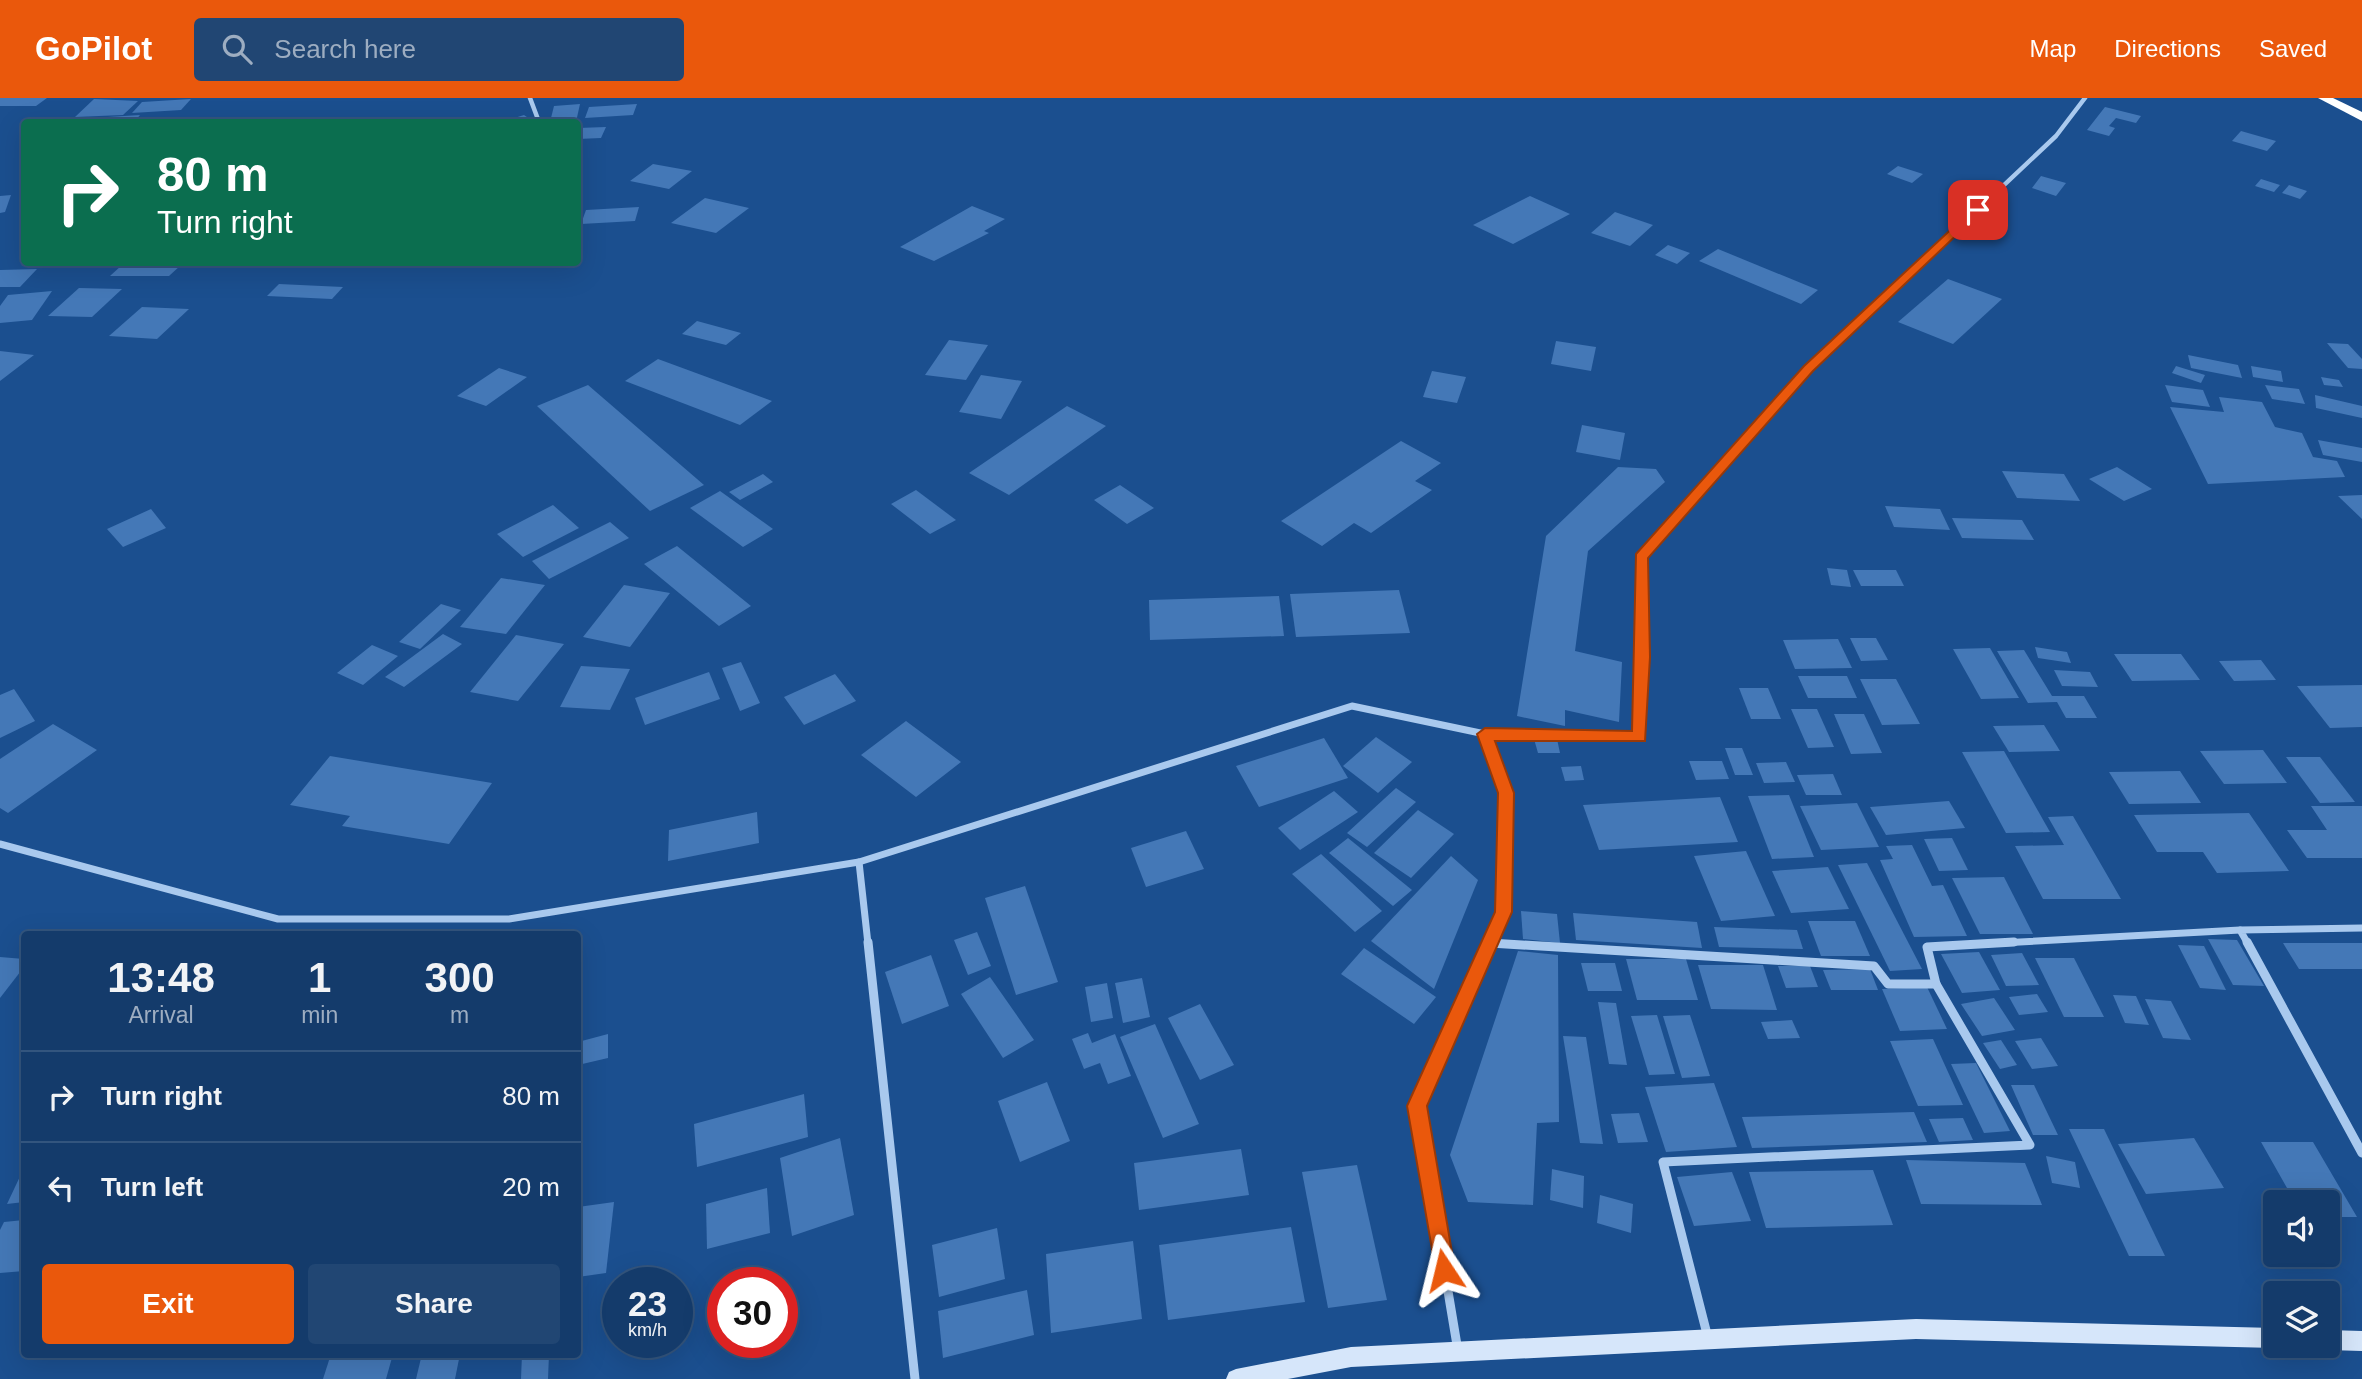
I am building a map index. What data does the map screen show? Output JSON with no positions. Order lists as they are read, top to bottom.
{
  "page": {
    "header": "GoPilot",
    "search": "Search here",
    "nav": ["Map", "Directions", "Saved"],
    "turn": ["80 m", "Turn right"],
    "eta": [
      "13:48",
      "Arrival",
      "1",
      "min",
      "300",
      "m"
    ],
    "list": [
      {
        "name": "Turn right",
        "value": "80 m"
      },
      {
        "name": "Turn left",
        "value": "20 m"
      }
    ],
    "buttons": ["Exit", "Share"],
    "speed": "23 km/h",
    "limit": "30"
  }
}
